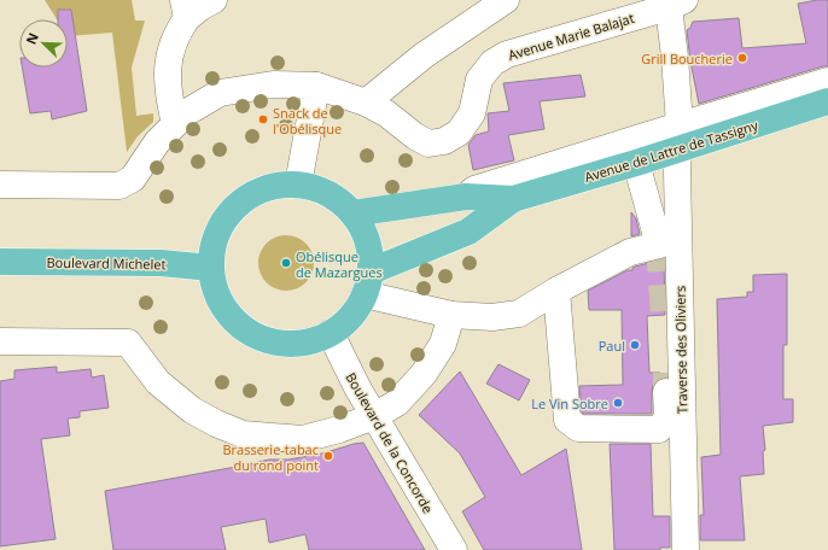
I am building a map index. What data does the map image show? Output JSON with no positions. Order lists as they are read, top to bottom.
{
  "streets": {
    "main road": ["Avenue de Lattre de Tassigny", "Boulevard Michelet"],
    "street": ["Avenue Marie Balajat", "Traverse des Oliviers", "Boulevard de la Concorde"]
  },
  "crossings": [
    ["Avenue Marie Balajat", "Traverse des Oliviers"],
    ["Avenue de Lattre de Tassigny", "Boulevard Michelet"],
    ["Avenue de Lattre de Tassigny", "Traverse des Oliviers"],
    ["Avenue de Lattre de Tassigny", "Boulevard de la Concorde"],
    ["Boulevard Michelet", "Boulevard de la Concorde"]
  ],
  "places": [
    "Grill Boucherie",
    "Snack de l'Obélisque",
    "Obélisque de Mazargues",
    "Paul",
    "Le Vin Sobre",
    "Brasserie-tabac du rond point"
  ],
  "north": "top left"
}
